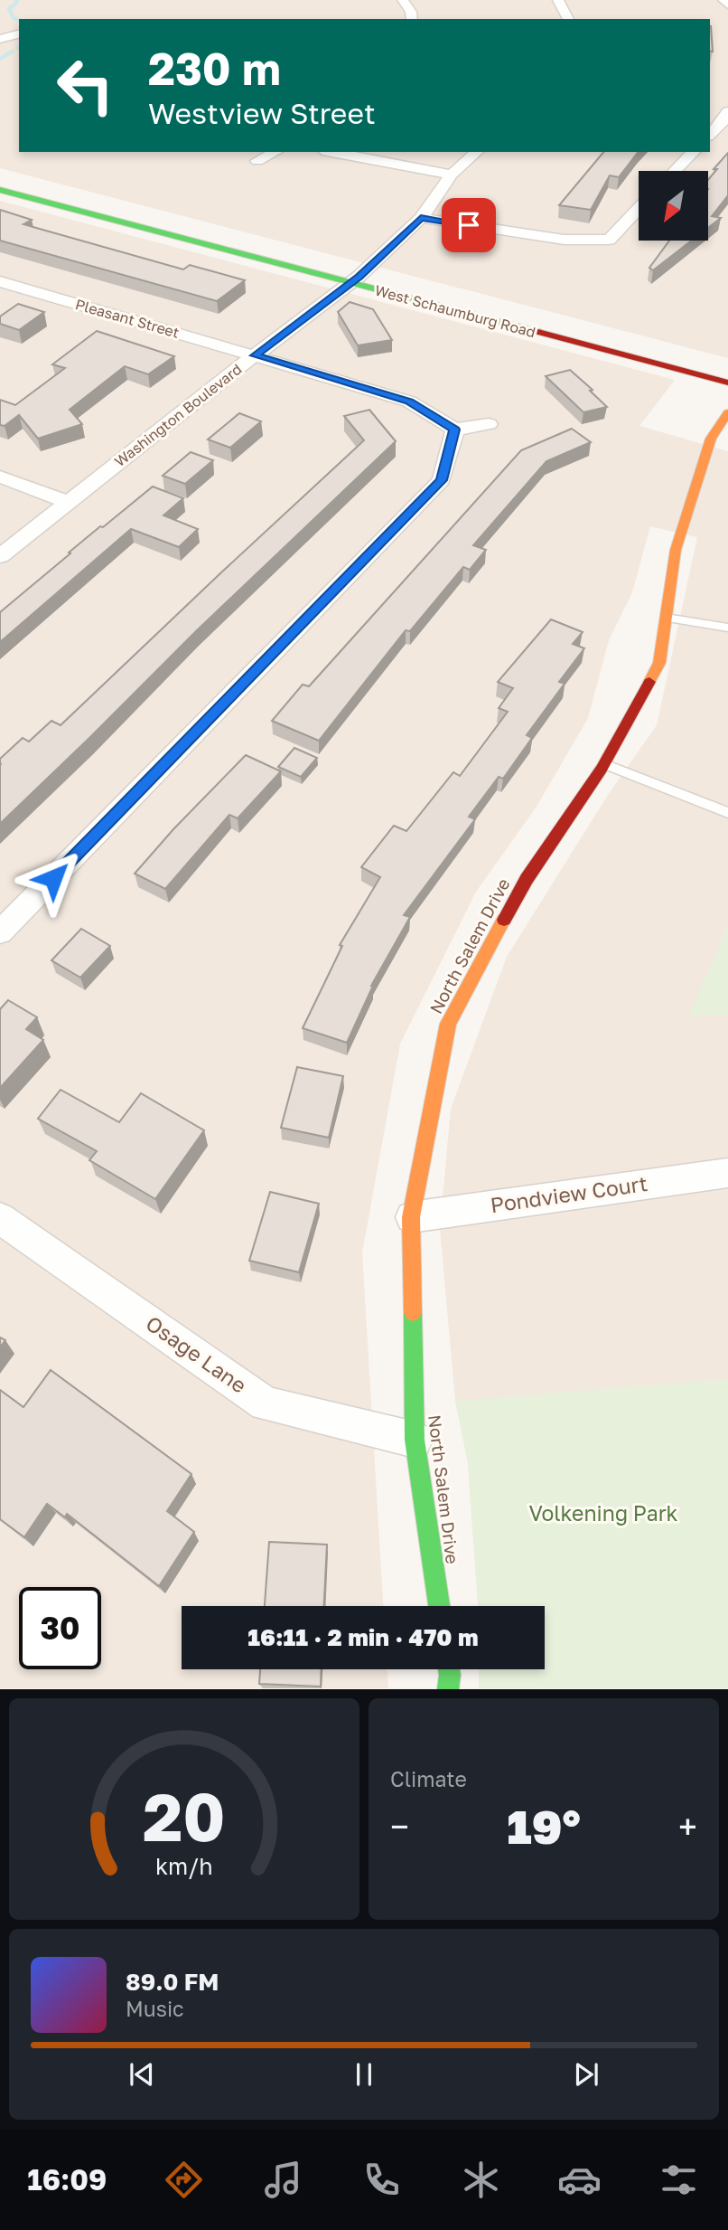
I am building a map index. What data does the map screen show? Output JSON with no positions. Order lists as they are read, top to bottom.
{
  "streets": {
    "main road": ["West Schaumburg Road", "North Salem Drive"],
    "street": [
      "Pleasant Street",
      "Washington Boulevard",
      "Pondview Court",
      "Osage Lane"
    ]
  },
  "crossings": [
    ["West Schaumburg Road", "Washington Boulevard"],
    ["Pleasant Street", "Washington Boulevard"],
    ["North Salem Drive", "Pondview Court"],
    ["North Salem Drive", "Osage Lane"]
  ],
  "parks": ["Volkening Park"],
  "north": "bottom left",
  "page": {
    "turn": ["230 m", "Westview Street"],
    "limit": "30",
    "trip": "16:11 · 2 min · 470 m",
    "tile": "Climate",
    "heat": ["−", "19°", "+"],
    "song": ["89.0 FM", "Music"],
    "tabs": "16:09",
    "gauge": ["20", "km/h"]
  }
}
